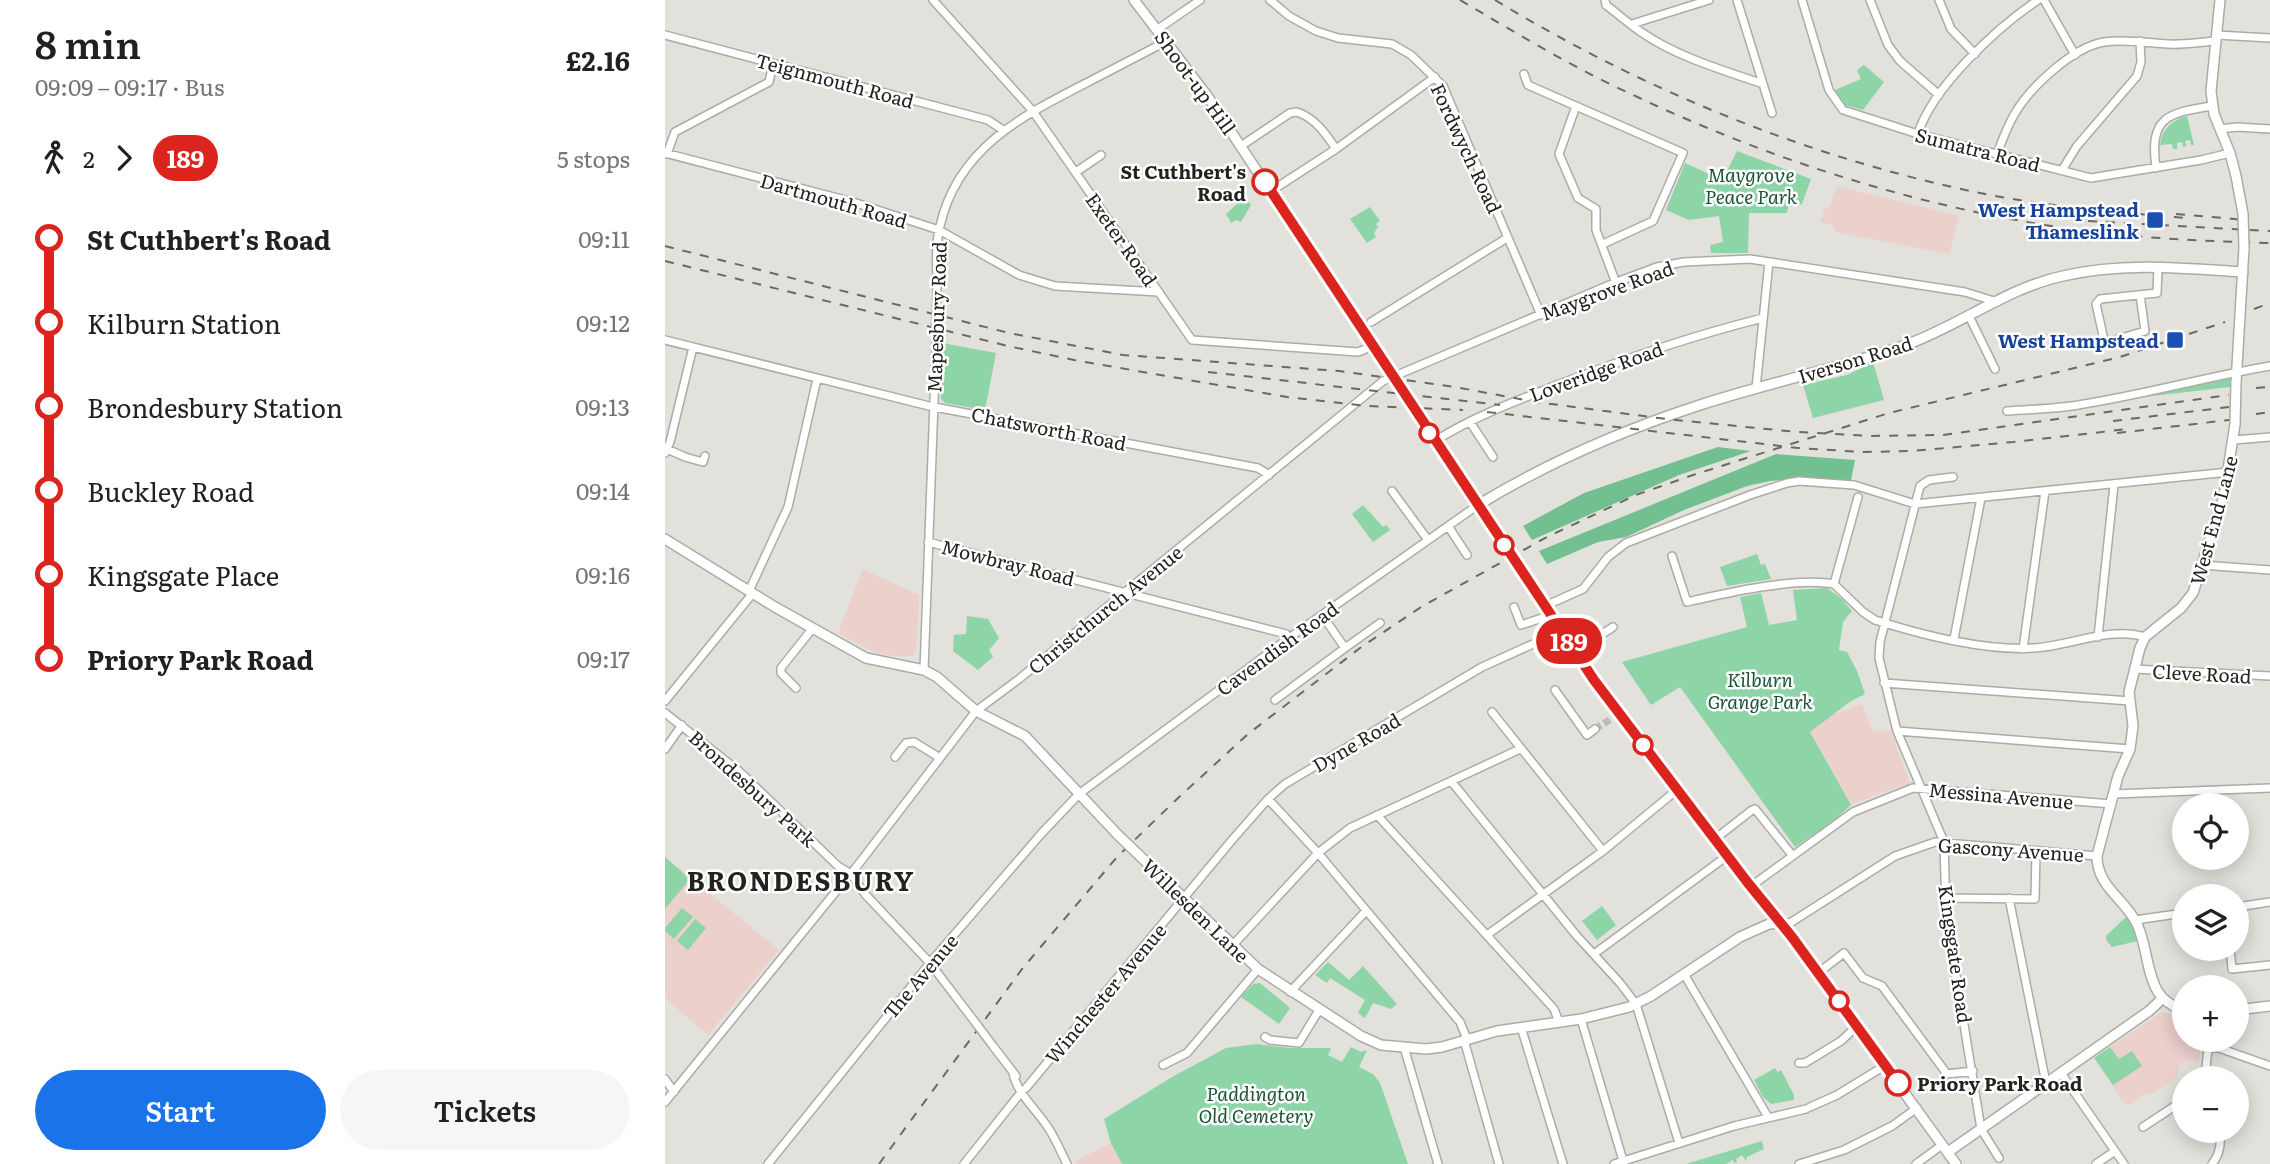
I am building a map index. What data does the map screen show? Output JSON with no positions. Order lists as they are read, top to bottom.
{
  "streets": {
    "main road": [
      "Shoot-up Hill",
      "Iverson Road",
      "West End Lane",
      "Willesden Lane"
    ],
    "street": [
      "Teignmouth Road",
      "Fordwych Road",
      "Sumatra Road",
      "Dartmouth Road",
      "Exeter Road",
      "Maygrove Road",
      "Mapesbury Road",
      "Loveridge Road",
      "Chatsworth Road",
      "Mowbray Road",
      "Christchurch Avenue",
      "Cavendish Road",
      "Cleve Road",
      "Dyne Road",
      "Brondesbury Park",
      "Messina Avenue",
      "Gascony Avenue",
      "Kingsgate Road",
      "The Avenue",
      "Winchester Avenue"
    ]
  },
  "crossings": [
    ["Teignmouth Road", "Mapesbury Road"],
    ["Shoot-up Hill", "Exeter Road"],
    ["Shoot-up Hill", "Maygrove Road"],
    ["Shoot-up Hill", "Mapesbury Road"],
    ["Shoot-up Hill", "Iverson Road"],
    ["Shoot-up Hill", "Loveridge Road"],
    ["Shoot-up Hill", "Christchurch Avenue"],
    ["Shoot-up Hill", "Cavendish Road"],
    ["Shoot-up Hill", "Dyne Road"],
    ["Shoot-up Hill", "Messina Avenue"],
    ["Shoot-up Hill", "Gascony Avenue"],
    ["Shoot-up Hill", "Willesden Lane"],
    ["Fordwych Road", "Maygrove Road"],
    ["Sumatra Road", "West End Lane"],
    ["Dartmouth Road", "Exeter Road"],
    ["Dartmouth Road", "Mapesbury Road"],
    ["Exeter Road", "Mapesbury Road"],
    ["Maygrove Road", "Iverson Road"],
    ["Maygrove Road", "Christchurch Avenue"],
    ["Mapesbury Road", "Chatsworth Road"],
    ["Mapesbury Road", "Mowbray Road"],
    ["Mapesbury Road", "Willesden Lane"],
    ["Iverson Road", "West End Lane"],
    ["Iverson Road", "Cavendish Road"],
    ["Chatsworth Road", "Christchurch Avenue"],
    ["Mowbray Road", "Christchurch Avenue"],
    ["Mowbray Road", "Cavendish Road"],
    ["Christchurch Avenue", "Brondesbury Park"],
    ["Christchurch Avenue", "Willesden Lane"],
    ["Cavendish Road", "Willesden Lane"],
    ["Cavendish Road", "The Avenue"],
    ["Dyne Road", "Willesden Lane"],
    ["Dyne Road", "Winchester Avenue"],
    ["Brondesbury Park", "The Avenue"],
    ["Brondesbury Park", "Winchester Avenue"],
    ["Messina Avenue", "Kingsgate Road"],
    ["Gascony Avenue", "Willesden Lane"],
    ["Gascony Avenue", "Kingsgate Road"],
    ["Willesden Lane", "The Avenue"],
    ["Willesden Lane", "Winchester Avenue"]
  ],
  "districts": ["BRONDESBURY"],
  "parks": ["Maygrove Peace Park", "Kilburn Grange Park", "Paddington Old Cemetery"],
  "places": {
    "other": ["St Cuthbert's Road", "Priory Park Road"],
    "transit": ["West Hampstead Thameslink", "West Hampstead"]
  },
  "lines": ["bus line 189"],
  "page": {
    "heading": ["8 min", "09:09 – 09:17 · Bus", "£2.16"],
    "on_map": "189",
    "legs": ["2", "189", "5 stops"],
    "list": [
      {
        "name": "St Cuthbert's Road",
        "value": "09:11"
      },
      {
        "name": "Kilburn Station",
        "value": "09:12"
      },
      {
        "name": "Brondesbury Station",
        "value": "09:13"
      },
      {
        "name": "Buckley Road",
        "value": "09:14"
      },
      {
        "name": "Kingsgate Place",
        "value": "09:16"
      },
      {
        "name": "Priory Park Road",
        "value": "09:17"
      }
    ],
    "map_buttons": ["+", "−"],
    "buttons": ["Start", "Tickets"]
  }
}
